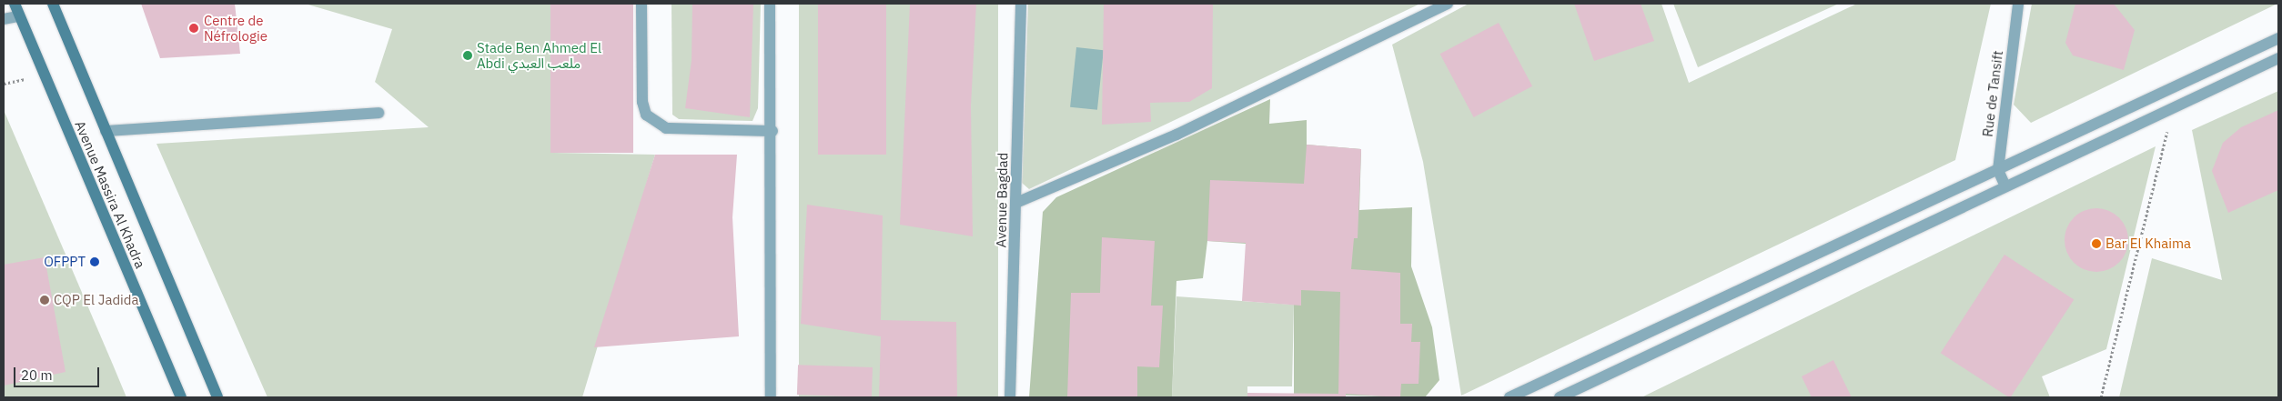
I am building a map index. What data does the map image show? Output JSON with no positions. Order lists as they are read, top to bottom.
{
  "streets": {
    "street": ["Rue de Tansift", "Avenue Massira Al Khadra", "Avenue Bagdad"]
  },
  "places": [
    "Centre de Néfrologie",
    "Stade Ben Ahmed El Abdi ملعب العبدي",
    "Bar El Khaima",
    "OFPPT",
    "CQP El Jadida"
  ],
  "scale_bar": "20 m"
}
